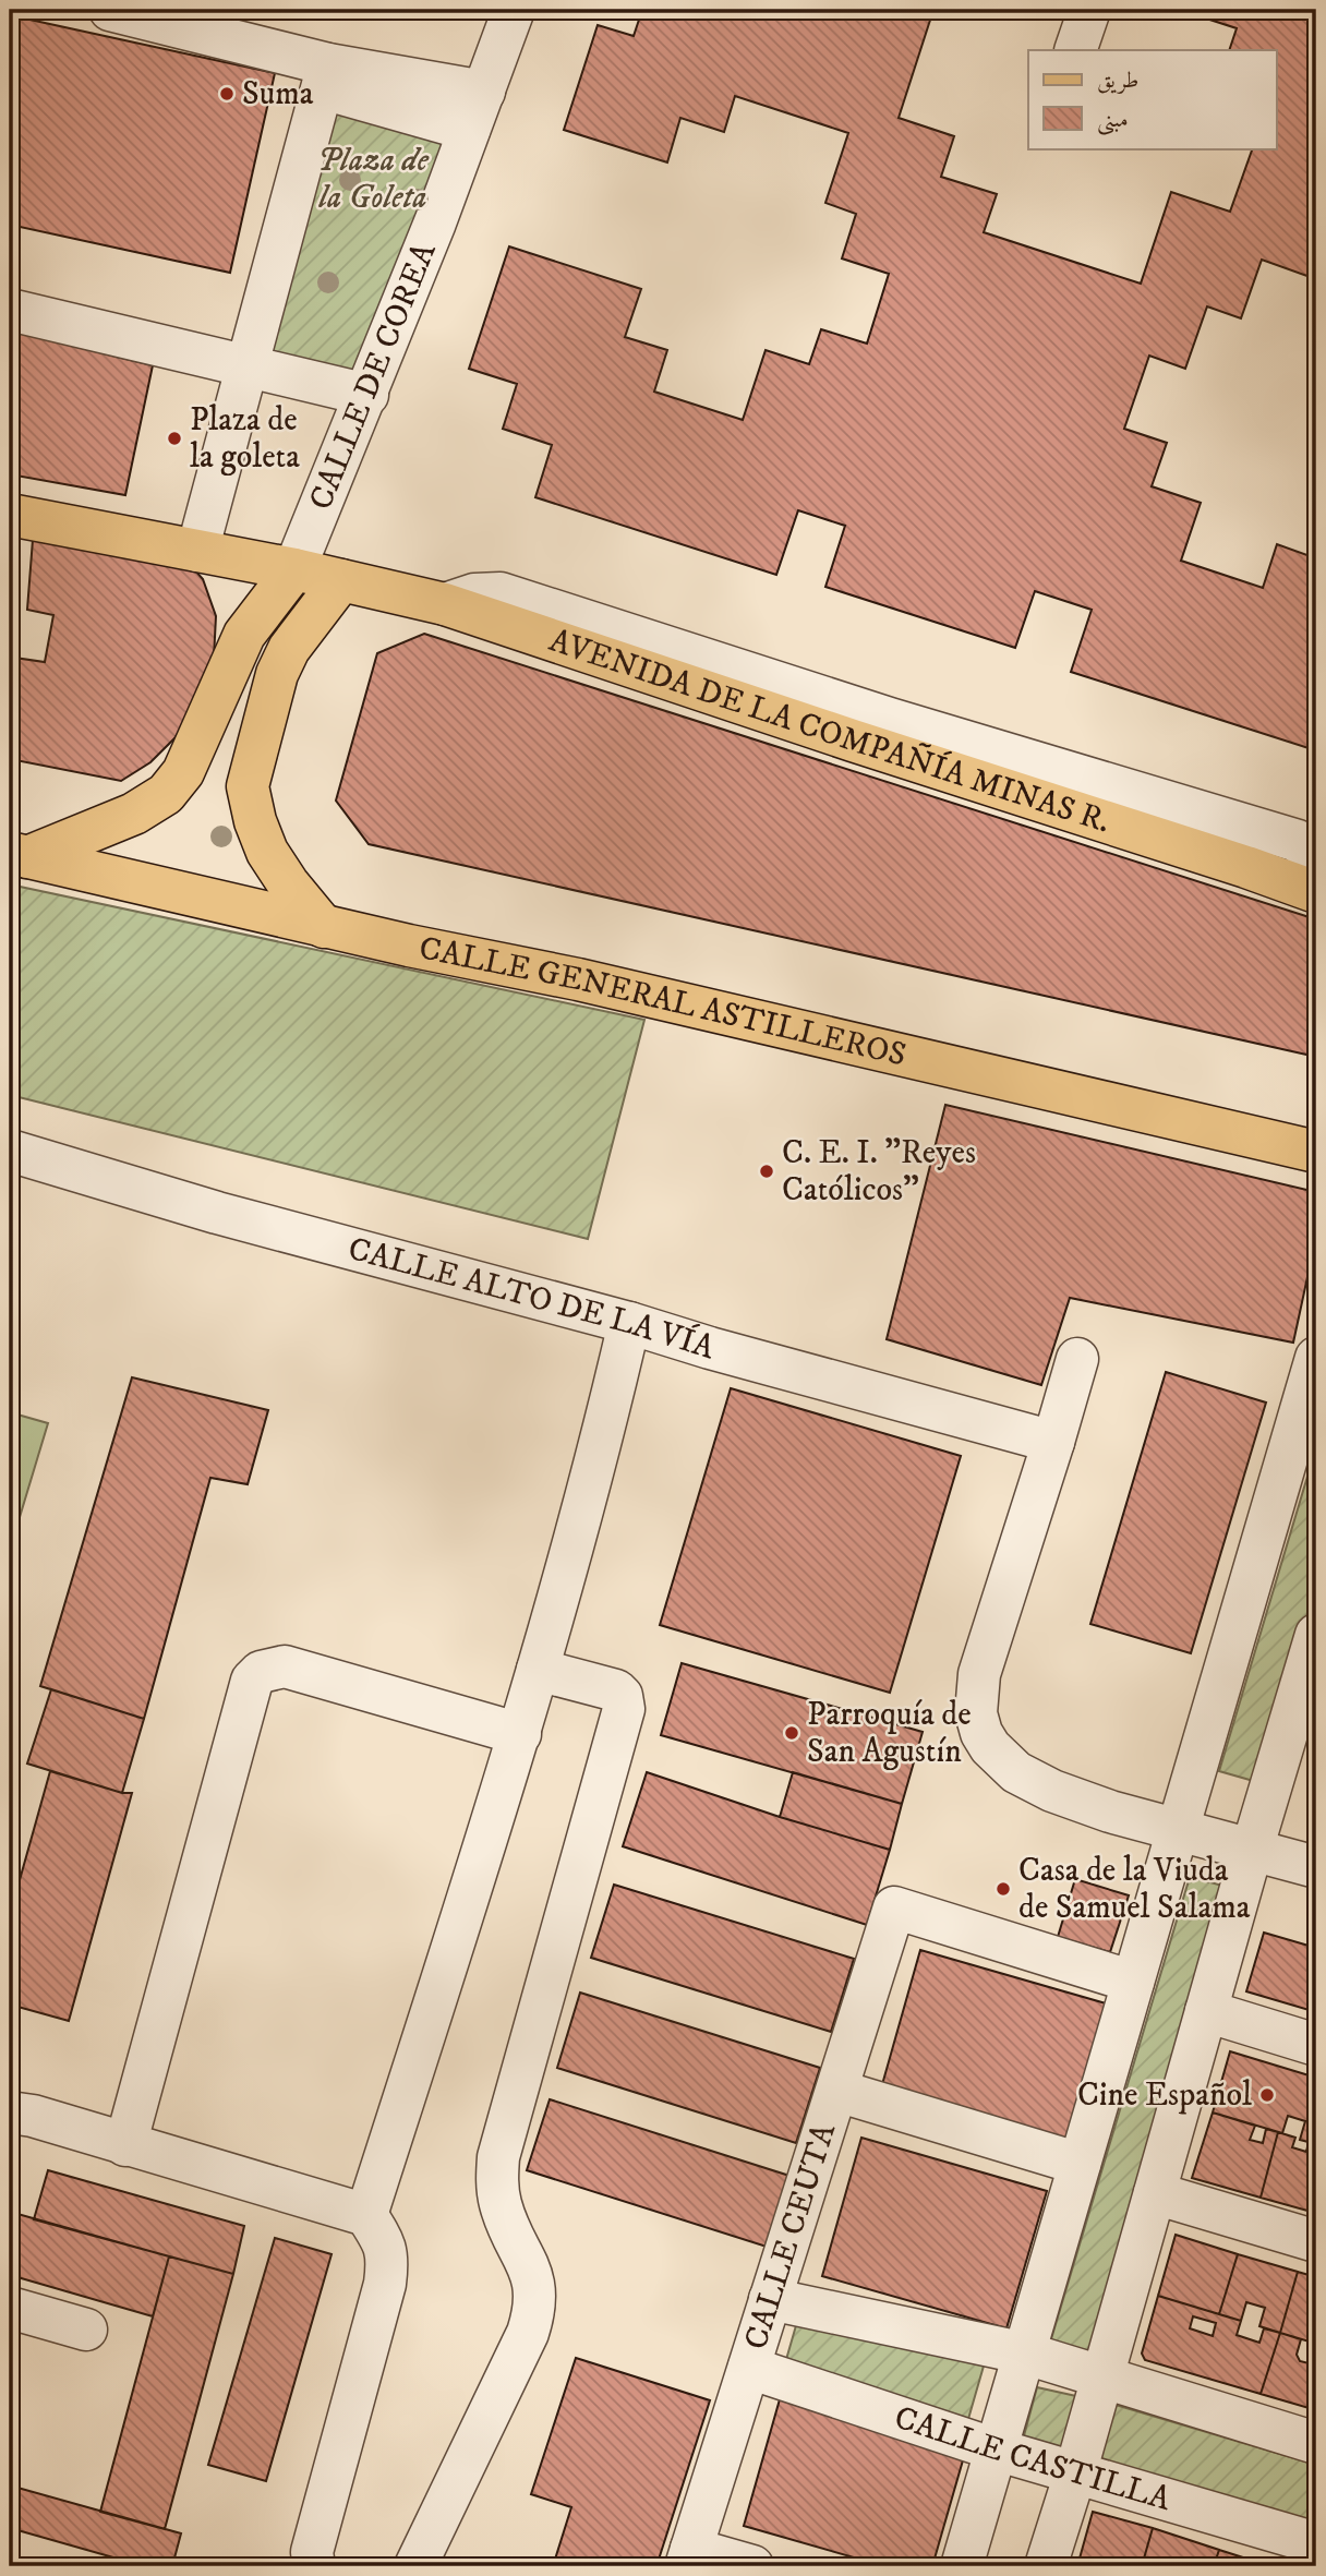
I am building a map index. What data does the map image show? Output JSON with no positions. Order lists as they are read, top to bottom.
{
  "streets": {
    "main road": ["AVENIDA DE LA COMPAÑÍA MINAS R.", "CALLE GENERAL ASTILLEROS"],
    "street": [
      "CALLE DE COREA",
      "CALLE ALTO DE LA VÍA",
      "CALLE CEUTA",
      "CALLE CASTILLA"
    ]
  },
  "crossings": [
    ["CALLE DE COREA", "AVENIDA DE LA COMPAÑÍA MINAS R."],
    ["CALLE CEUTA", "CALLE CASTILLA"]
  ],
  "parks": ["Plaza de la Goleta"],
  "places": [
    "Suma",
    "Plaza de la goleta",
    "C. E. I. \"Reyes Católicos\"",
    "Parroquía de San Agustín",
    "Casa de la Viuda de Samuel Salama",
    "Cine Español"
  ],
  "legend": ["طريق", "مبنى"]
}
